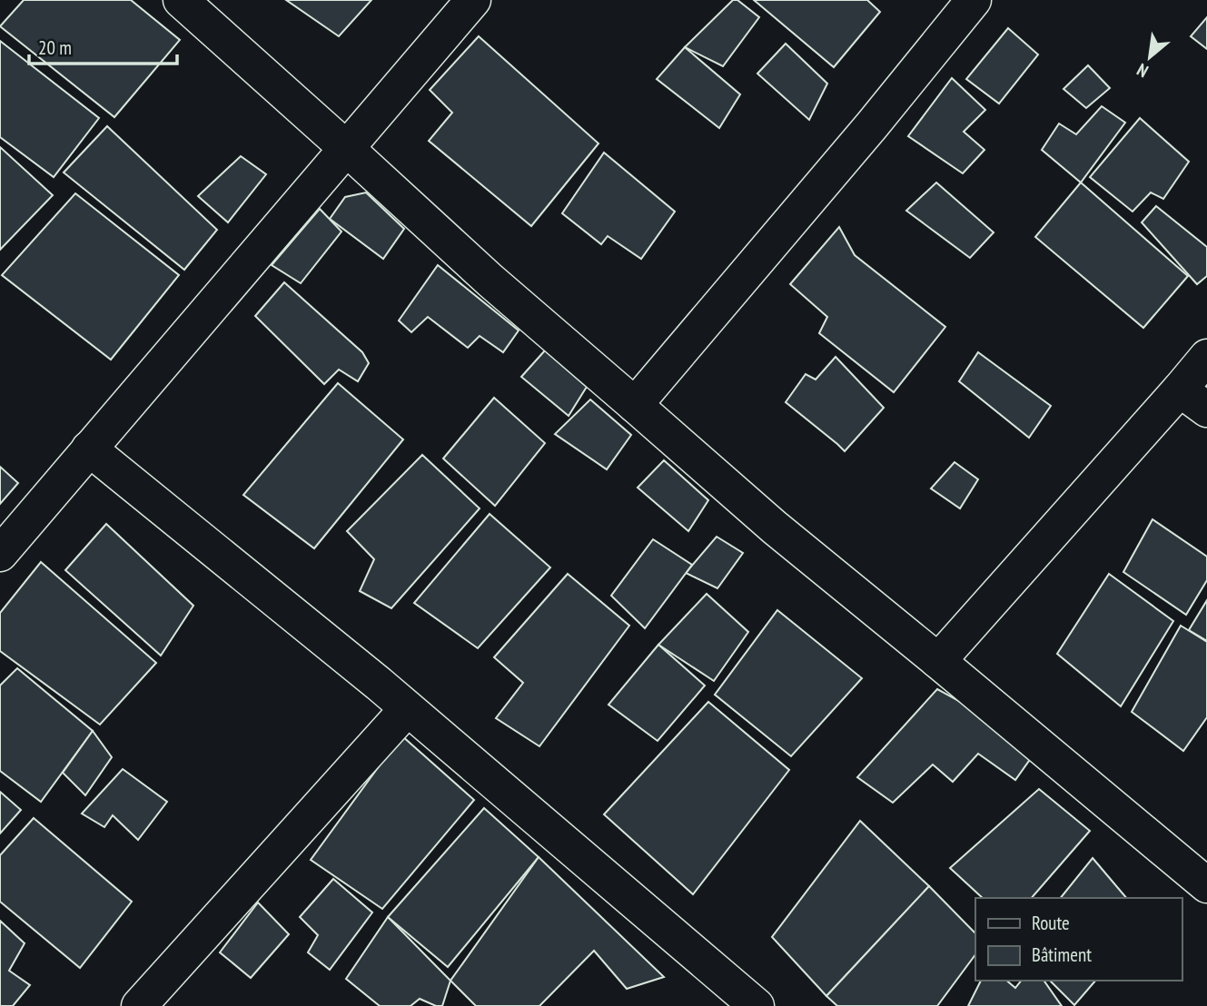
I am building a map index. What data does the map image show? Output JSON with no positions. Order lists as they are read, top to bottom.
{
  "legend": ["Route", "Bâtiment"],
  "scale_bar": "20 m",
  "north": "bottom left"
}
